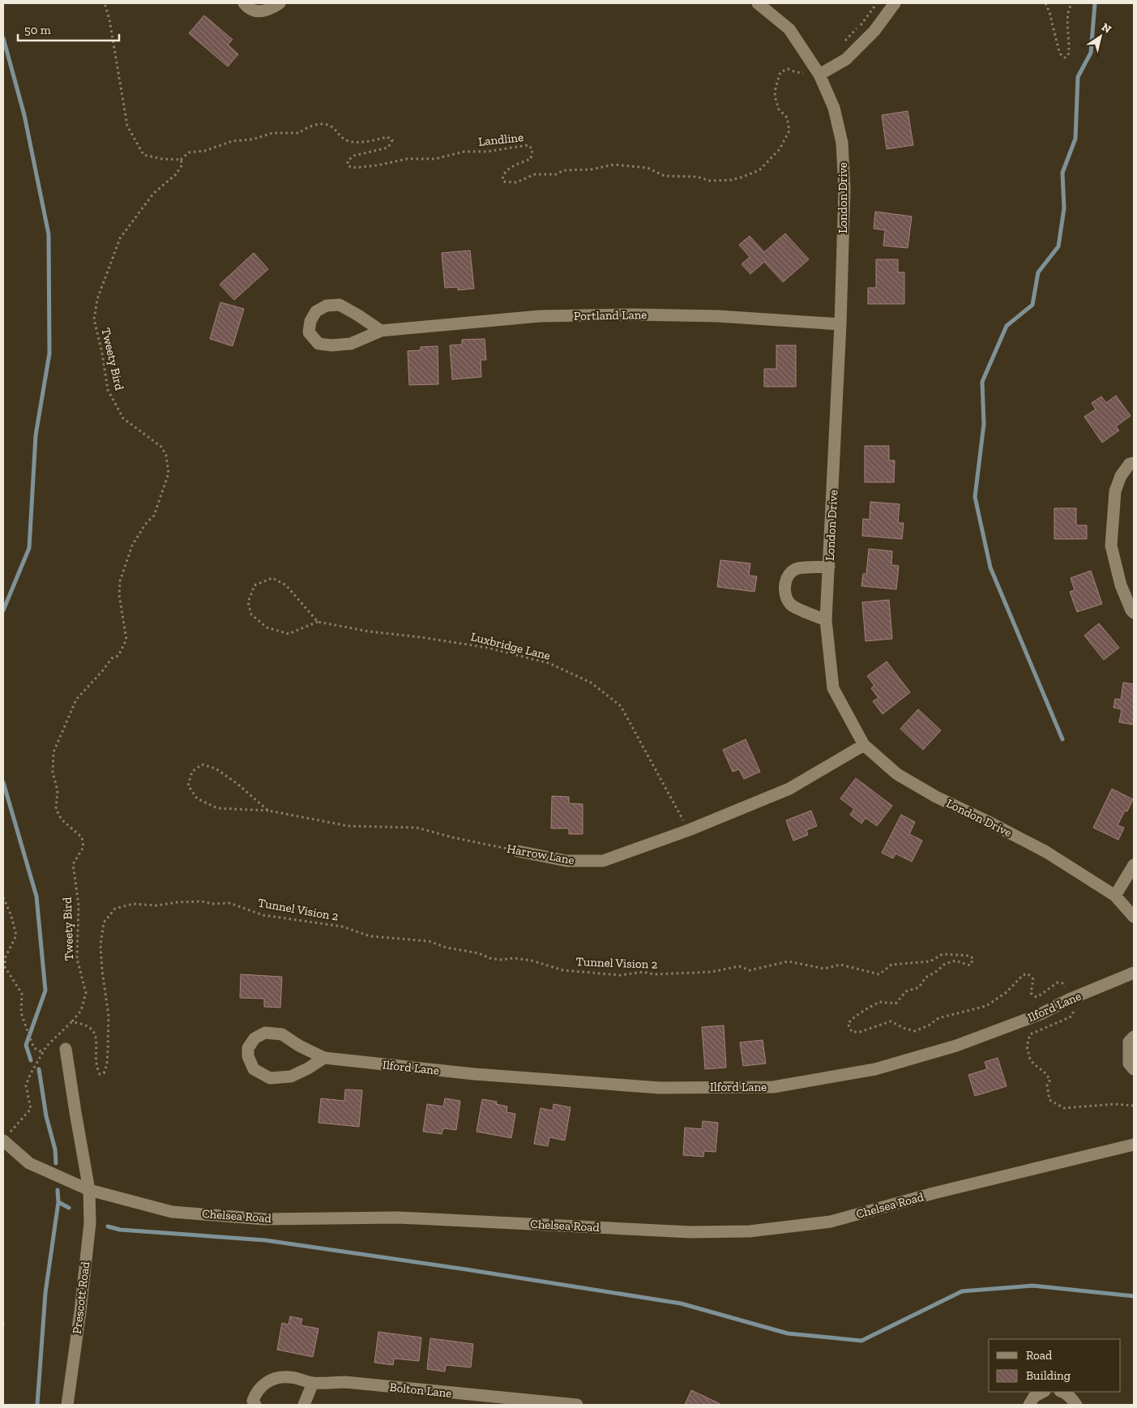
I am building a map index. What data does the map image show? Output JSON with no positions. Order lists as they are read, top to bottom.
{
  "streets": {
    "street": [
      "London Drive",
      "Portland Lane",
      "Harrow Lane",
      "Ilford Lane",
      "Chelsea Road",
      "Prescott Road",
      "Bolton Lane"
    ],
    "path": [
      "Landline",
      "Tweety Bird",
      "Luxbridge Lane",
      "Tunnel Vision 2"
    ]
  },
  "crossings": [
    ["Landline", "London Drive"],
    ["Landline", "Tweety Bird"],
    ["London Drive", "Portland Lane"],
    ["London Drive", "Harrow Lane"],
    ["Tweety Bird", "Tunnel Vision 2"],
    ["Luxbridge Lane", "Harrow Lane"],
    ["Chelsea Road", "Prescott Road"]
  ],
  "legend": ["Road", "Building"],
  "scale_bar": "50 m",
  "north": "top right"
}
